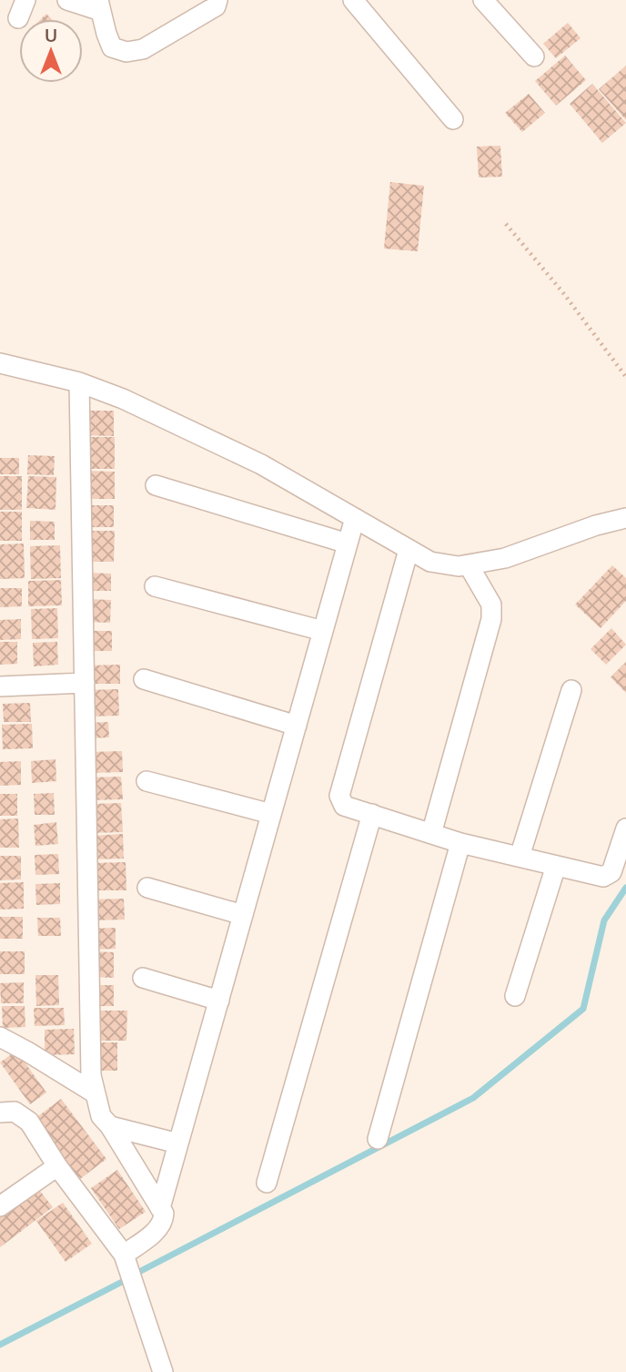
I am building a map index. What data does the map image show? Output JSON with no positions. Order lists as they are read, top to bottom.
{
  "north": "top"
}
